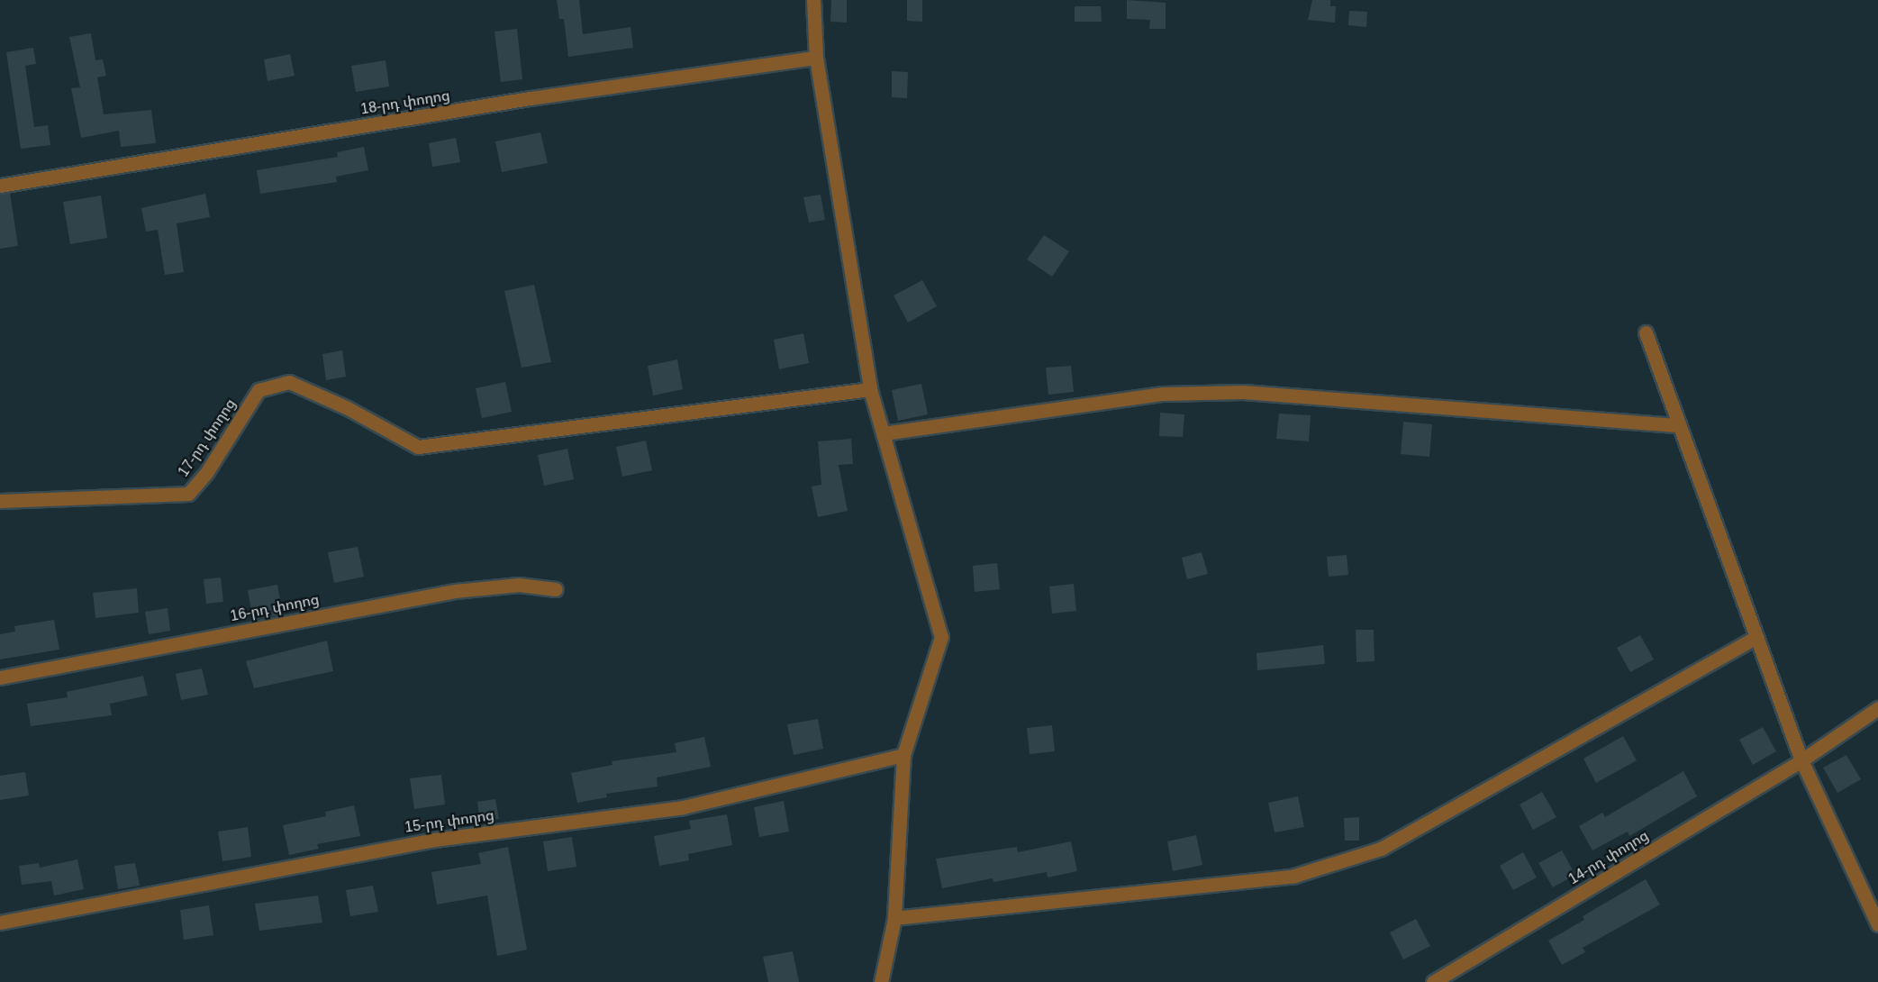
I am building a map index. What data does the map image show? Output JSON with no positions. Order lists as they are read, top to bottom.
{
  "streets": {
    "street": [
      "18-րդ փողոց",
      "17-րդ փողոց",
      "16-րդ փողոց",
      "15-րդ փողոց",
      "14-րդ փողոց"
    ]
  }
}
